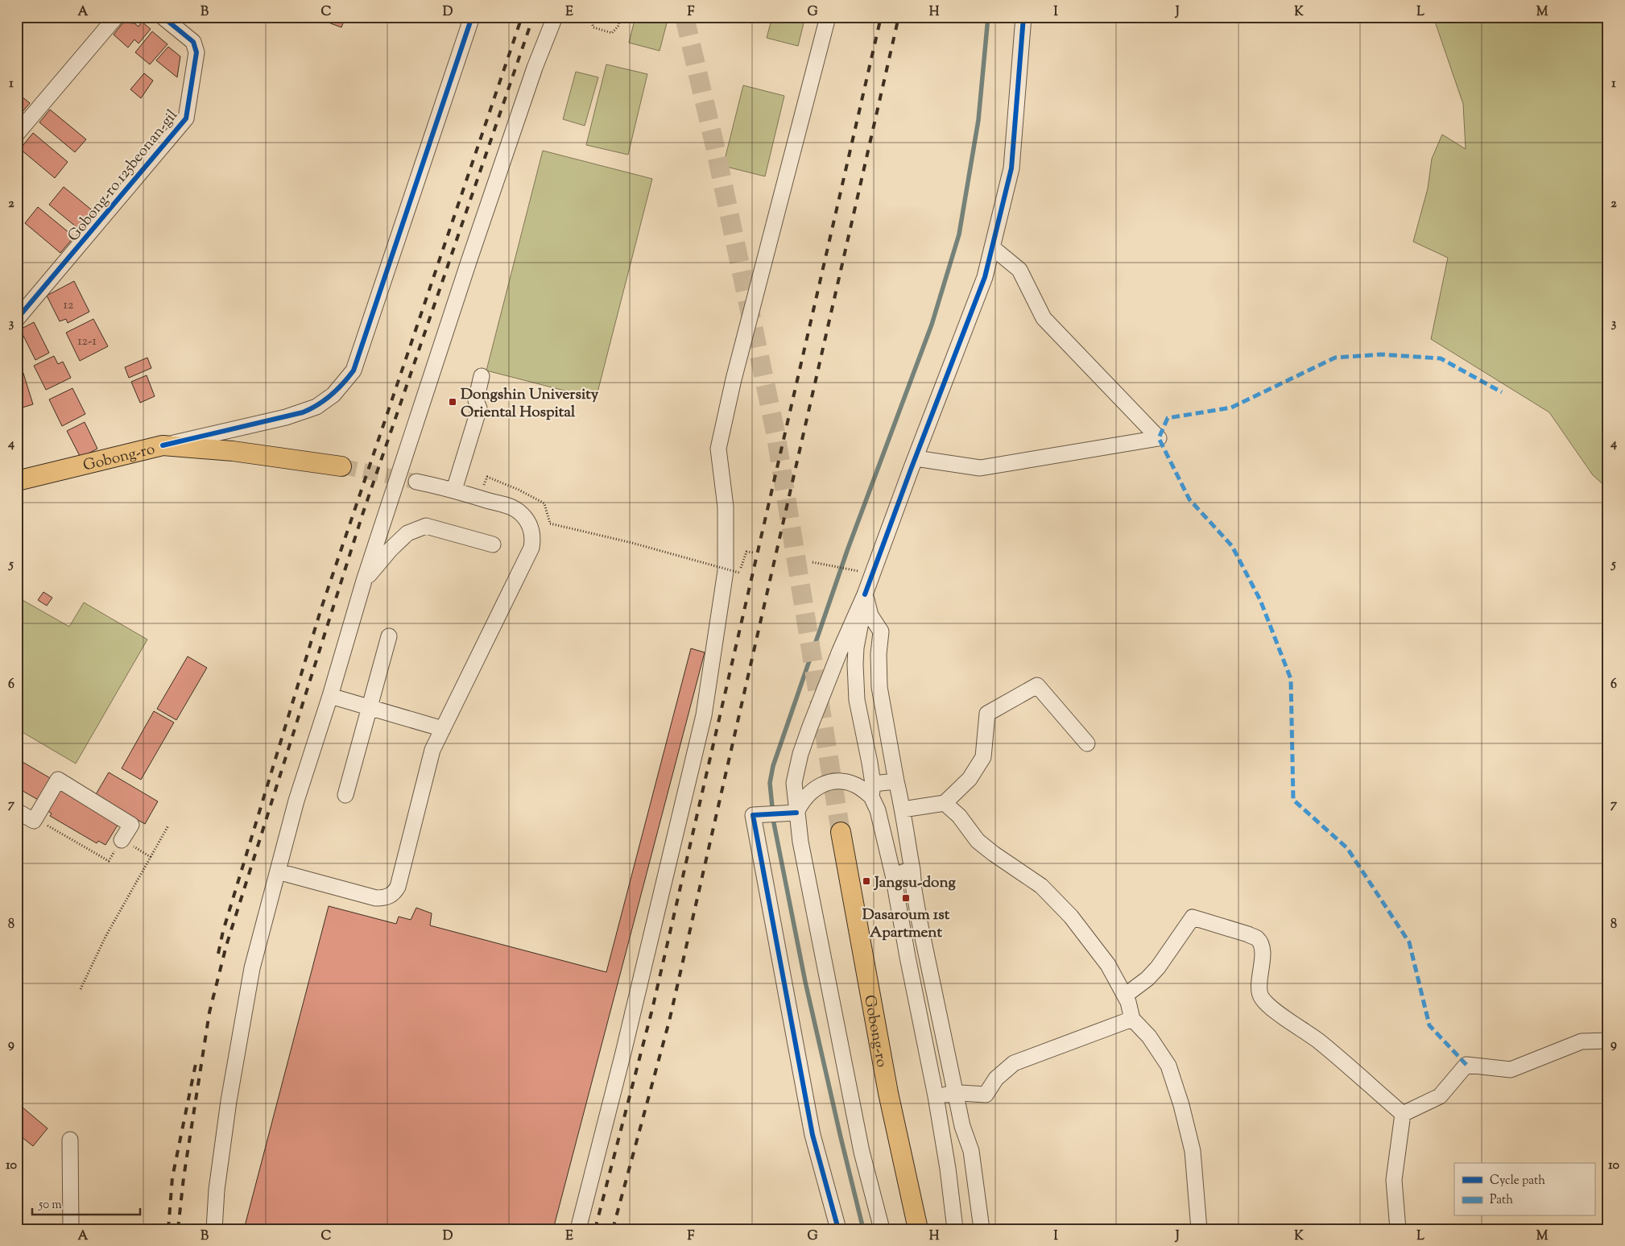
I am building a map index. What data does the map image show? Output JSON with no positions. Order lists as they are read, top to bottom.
{
  "streets": {
    "main road": ["Gobong-ro"],
    "street": ["Gobong-ro 125beonan-gil"]
  },
  "places": {
    "transit": ["Dongshin University Oriental Hospital", "Jangsu-dong", "Dasaroum 1st Apartment"]
  },
  "house_numbers": ["12", "12-1"],
  "legend": ["Cycle path", "Path"],
  "scale_bar": "50 m",
  "grid": {
    "columns": [
      "A",
      "B",
      "C",
      "D",
      "E",
      "F",
      "G",
      "H",
      "I",
      "J",
      "K",
      "L",
      "M"
    ],
    "rows": [
      "1",
      "2",
      "3",
      "4",
      "5",
      "6",
      "7",
      "8",
      "9",
      "10"
    ]
  }
}
